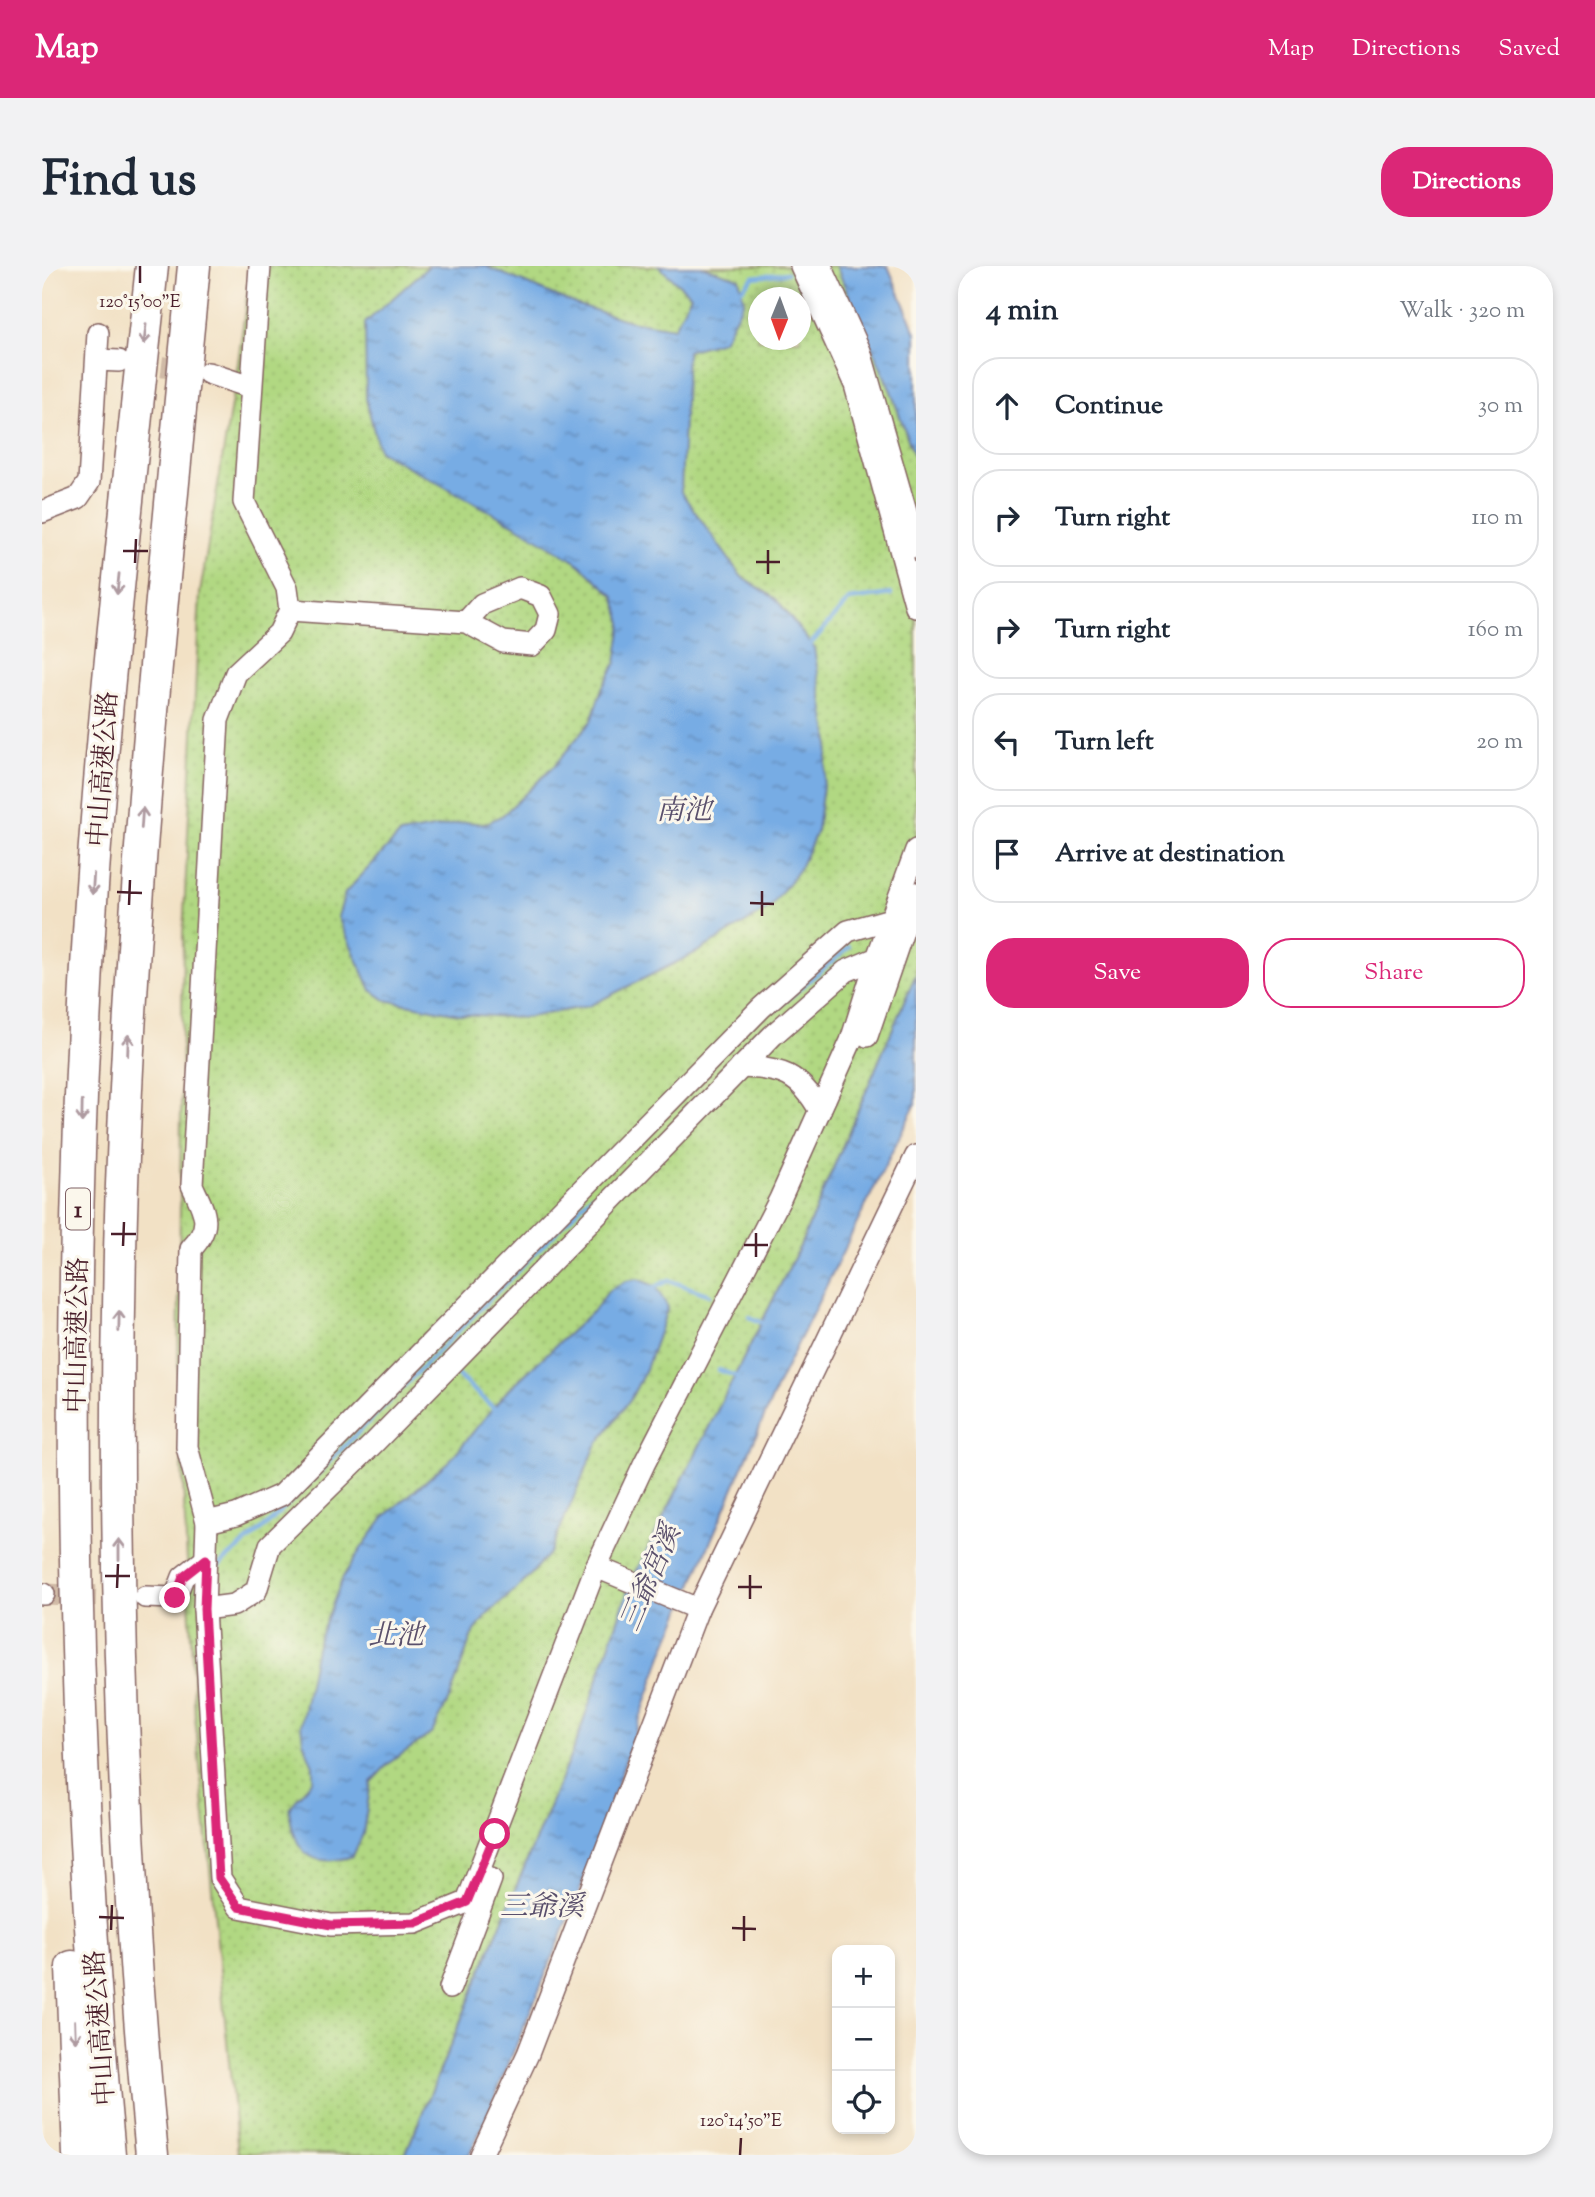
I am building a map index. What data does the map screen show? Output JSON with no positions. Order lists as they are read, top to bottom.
{
  "streets": {
    "highway": ["中山高速公路", "1"]
  },
  "water": [
    "南池",
    "三爺宮溪",
    "北池",
    "三爺溪"
  ],
  "north": "bottom",
  "page": {
    "header": "Map",
    "nav": ["Map", "Directions", "Saved"],
    "title": "Find us",
    "buttons": [
      "Directions",
      ["Save", "Share"]
    ],
    "heading": ["4 min", "Walk · 320 m"],
    "list": [
      ["Continue", "30 m"],
      ["Turn right", "110 m"],
      ["Turn right", "160 m"],
      ["Turn left", "20 m"],
      "Arrive at destination"
    ],
    "map_buttons": ["+", "−"]
  },
  "coordinates": ["120°15'00\"E", "120°14'50\"E"]
}
